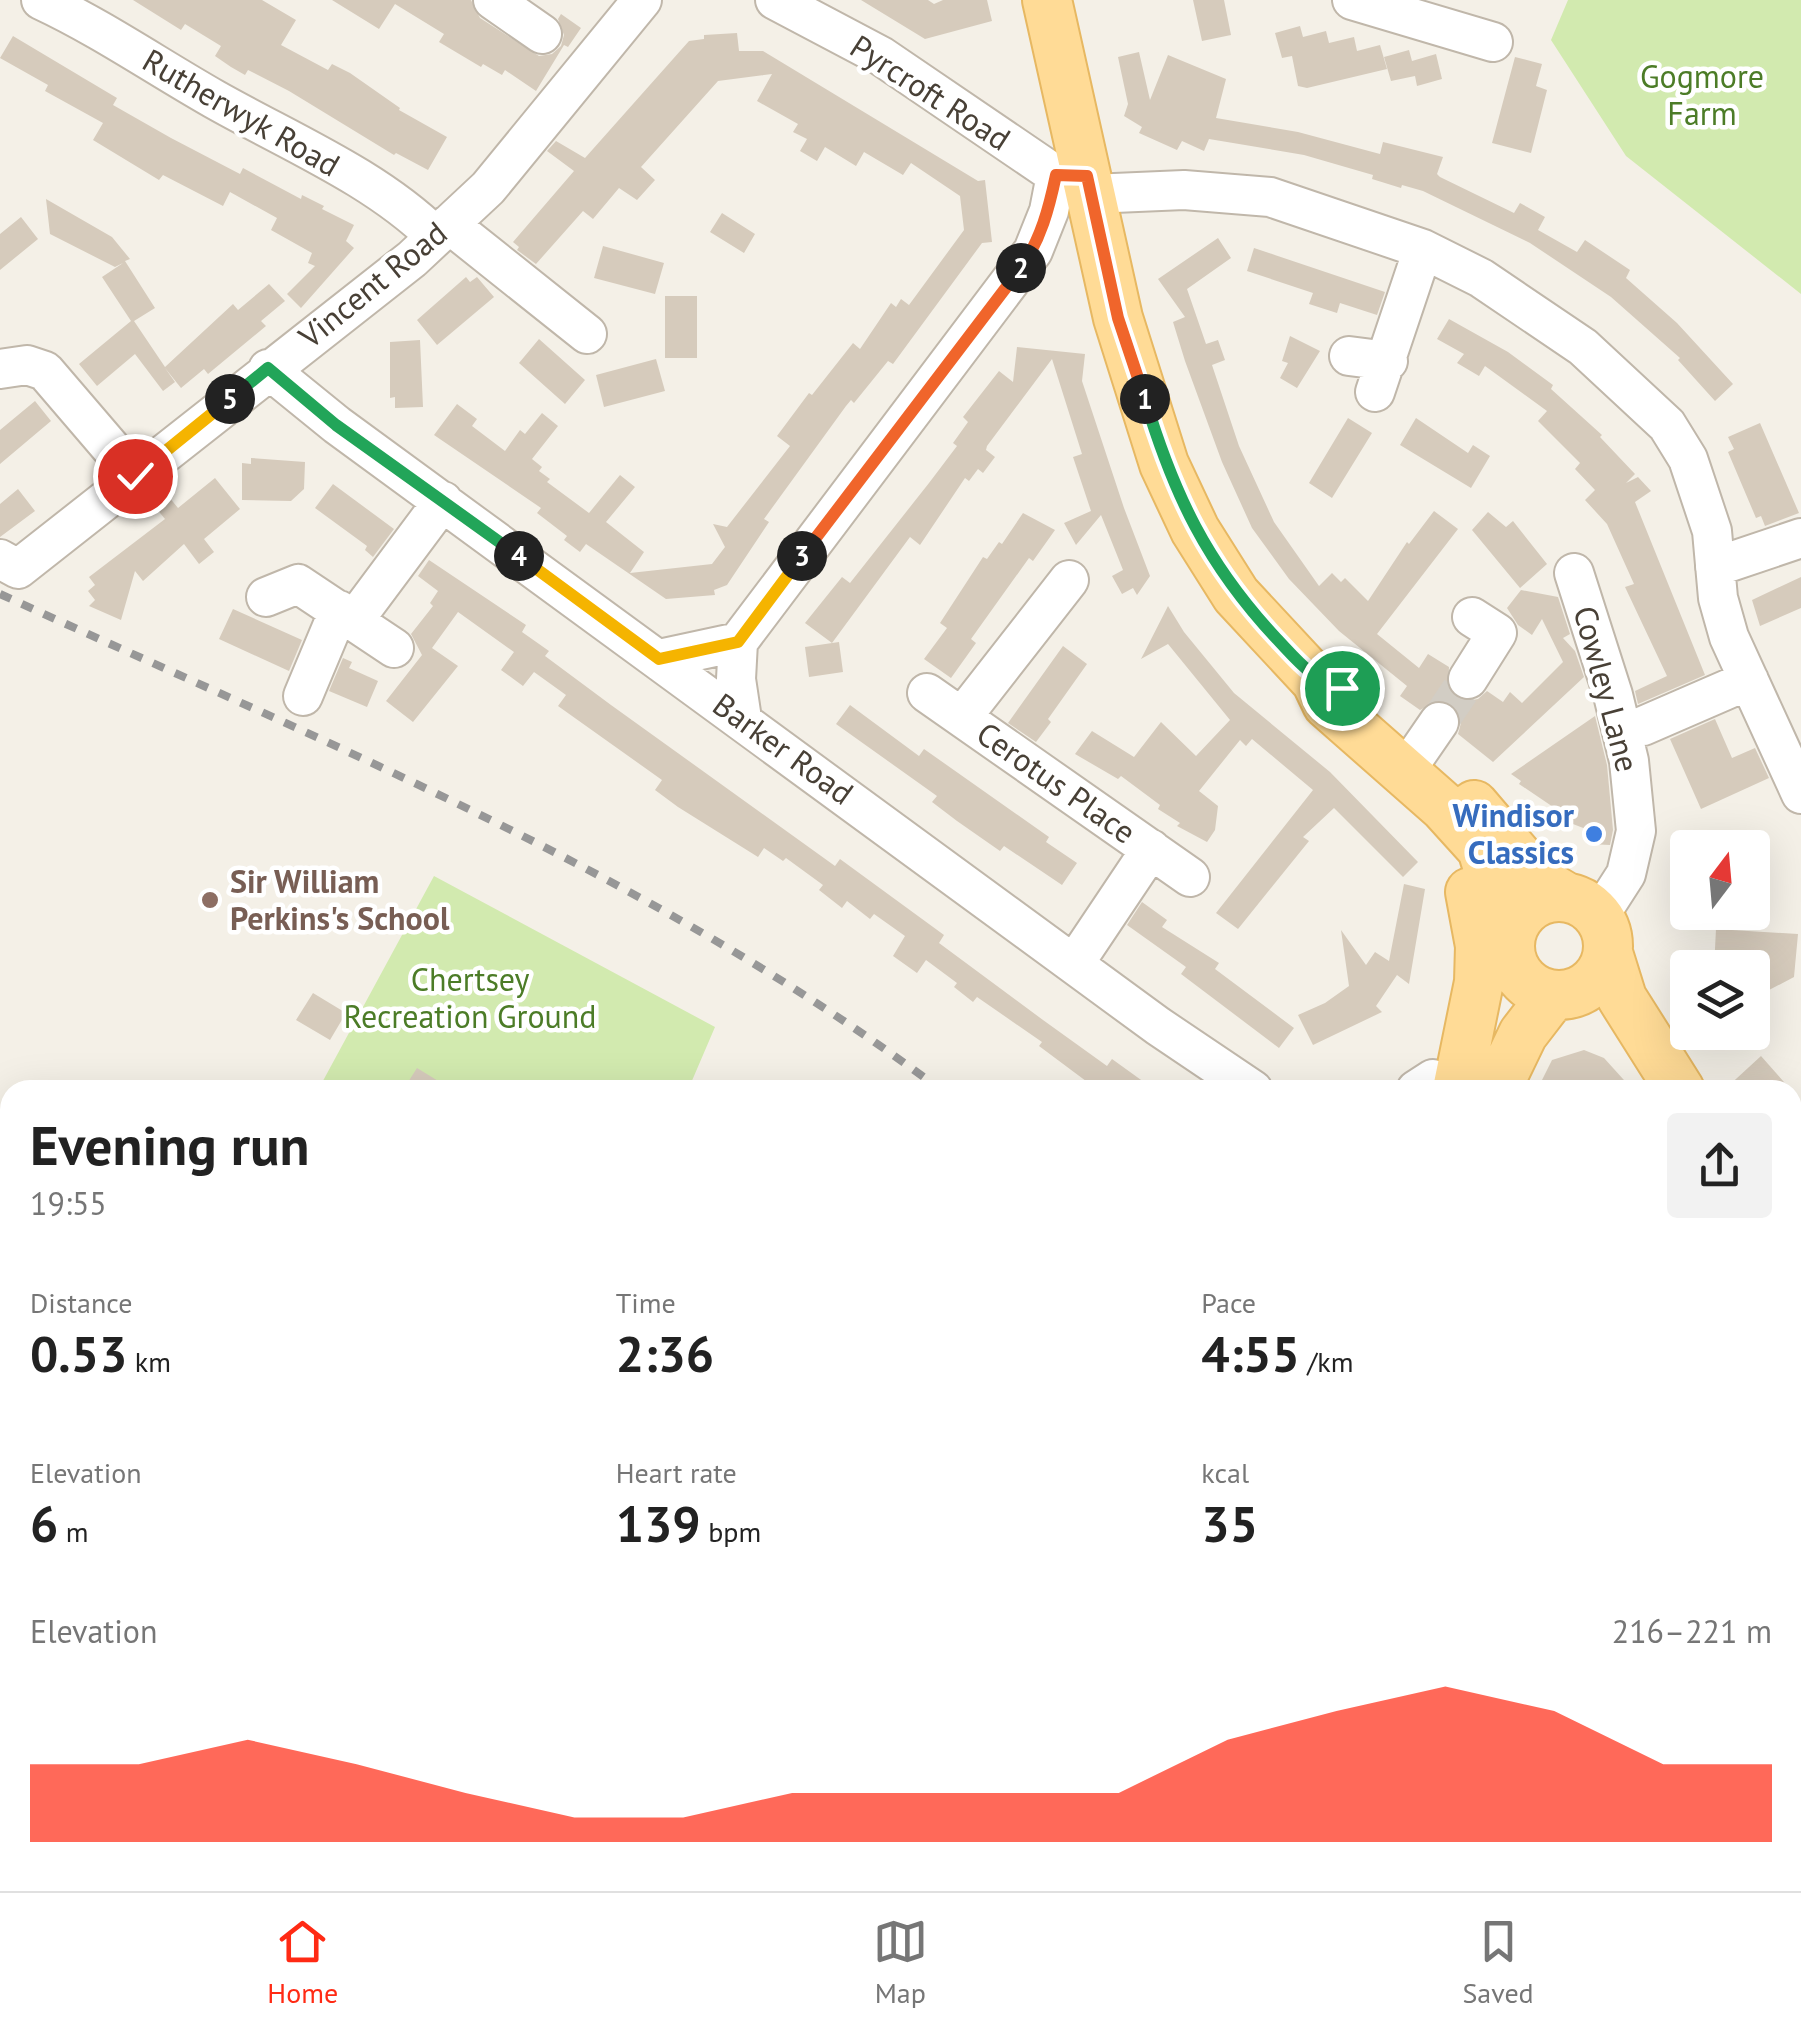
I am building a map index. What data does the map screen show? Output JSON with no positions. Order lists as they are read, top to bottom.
{
  "streets": {
    "street": [
      "Pyrcroft Road",
      "Rutherwyk Road",
      "Vincent Road",
      "Cowley Lane",
      "Barker Road",
      "Cerotus Place"
    ]
  },
  "crossings": [
    ["Rutherwyk Road", "Vincent Road"],
    ["Vincent Road", "Barker Road"],
    ["Barker Road", "Cerotus Place"]
  ],
  "parks": ["Gogmore Farm", "Chertsey Recreation Ground"],
  "places": ["Windisor Classics", "Sir William Perkins's School"],
  "north": "top",
  "page": {
    "pins": [
      "2",
      "1",
      "5",
      "3",
      "4"
    ],
    "heading": ["Evening run", "19:55"],
    "stats": [
      ["Distance", "0.53 km"],
      ["Time", "2:36"],
      ["Pace", "4:55 /km"],
      ["Elevation", "6 m"],
      ["Heart rate", "139 bpm"],
      ["kcal", "35"]
    ],
    "chart": ["Elevation", "216–221 m"],
    "tabs": ["Home", "Map", "Saved"]
  }
}
